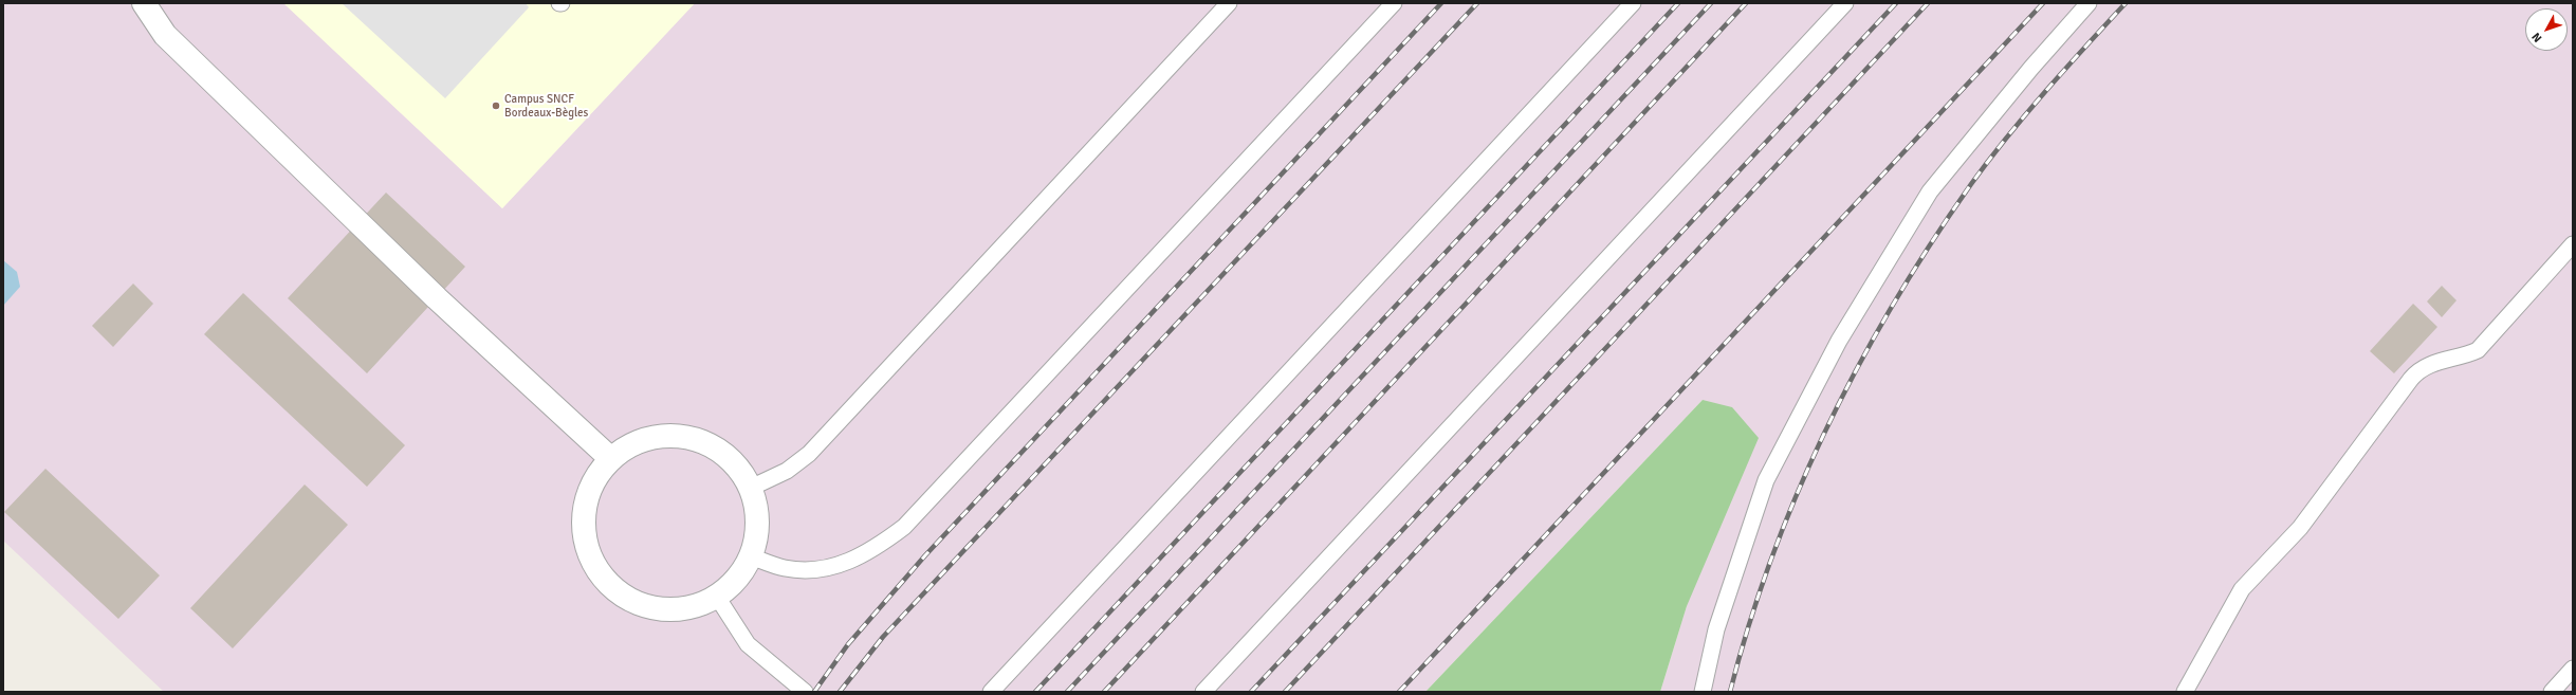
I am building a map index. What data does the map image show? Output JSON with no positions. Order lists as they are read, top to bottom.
{
  "places": ["Campus SNCF Bordeaux-Bègles"],
  "north": "bottom left"
}
